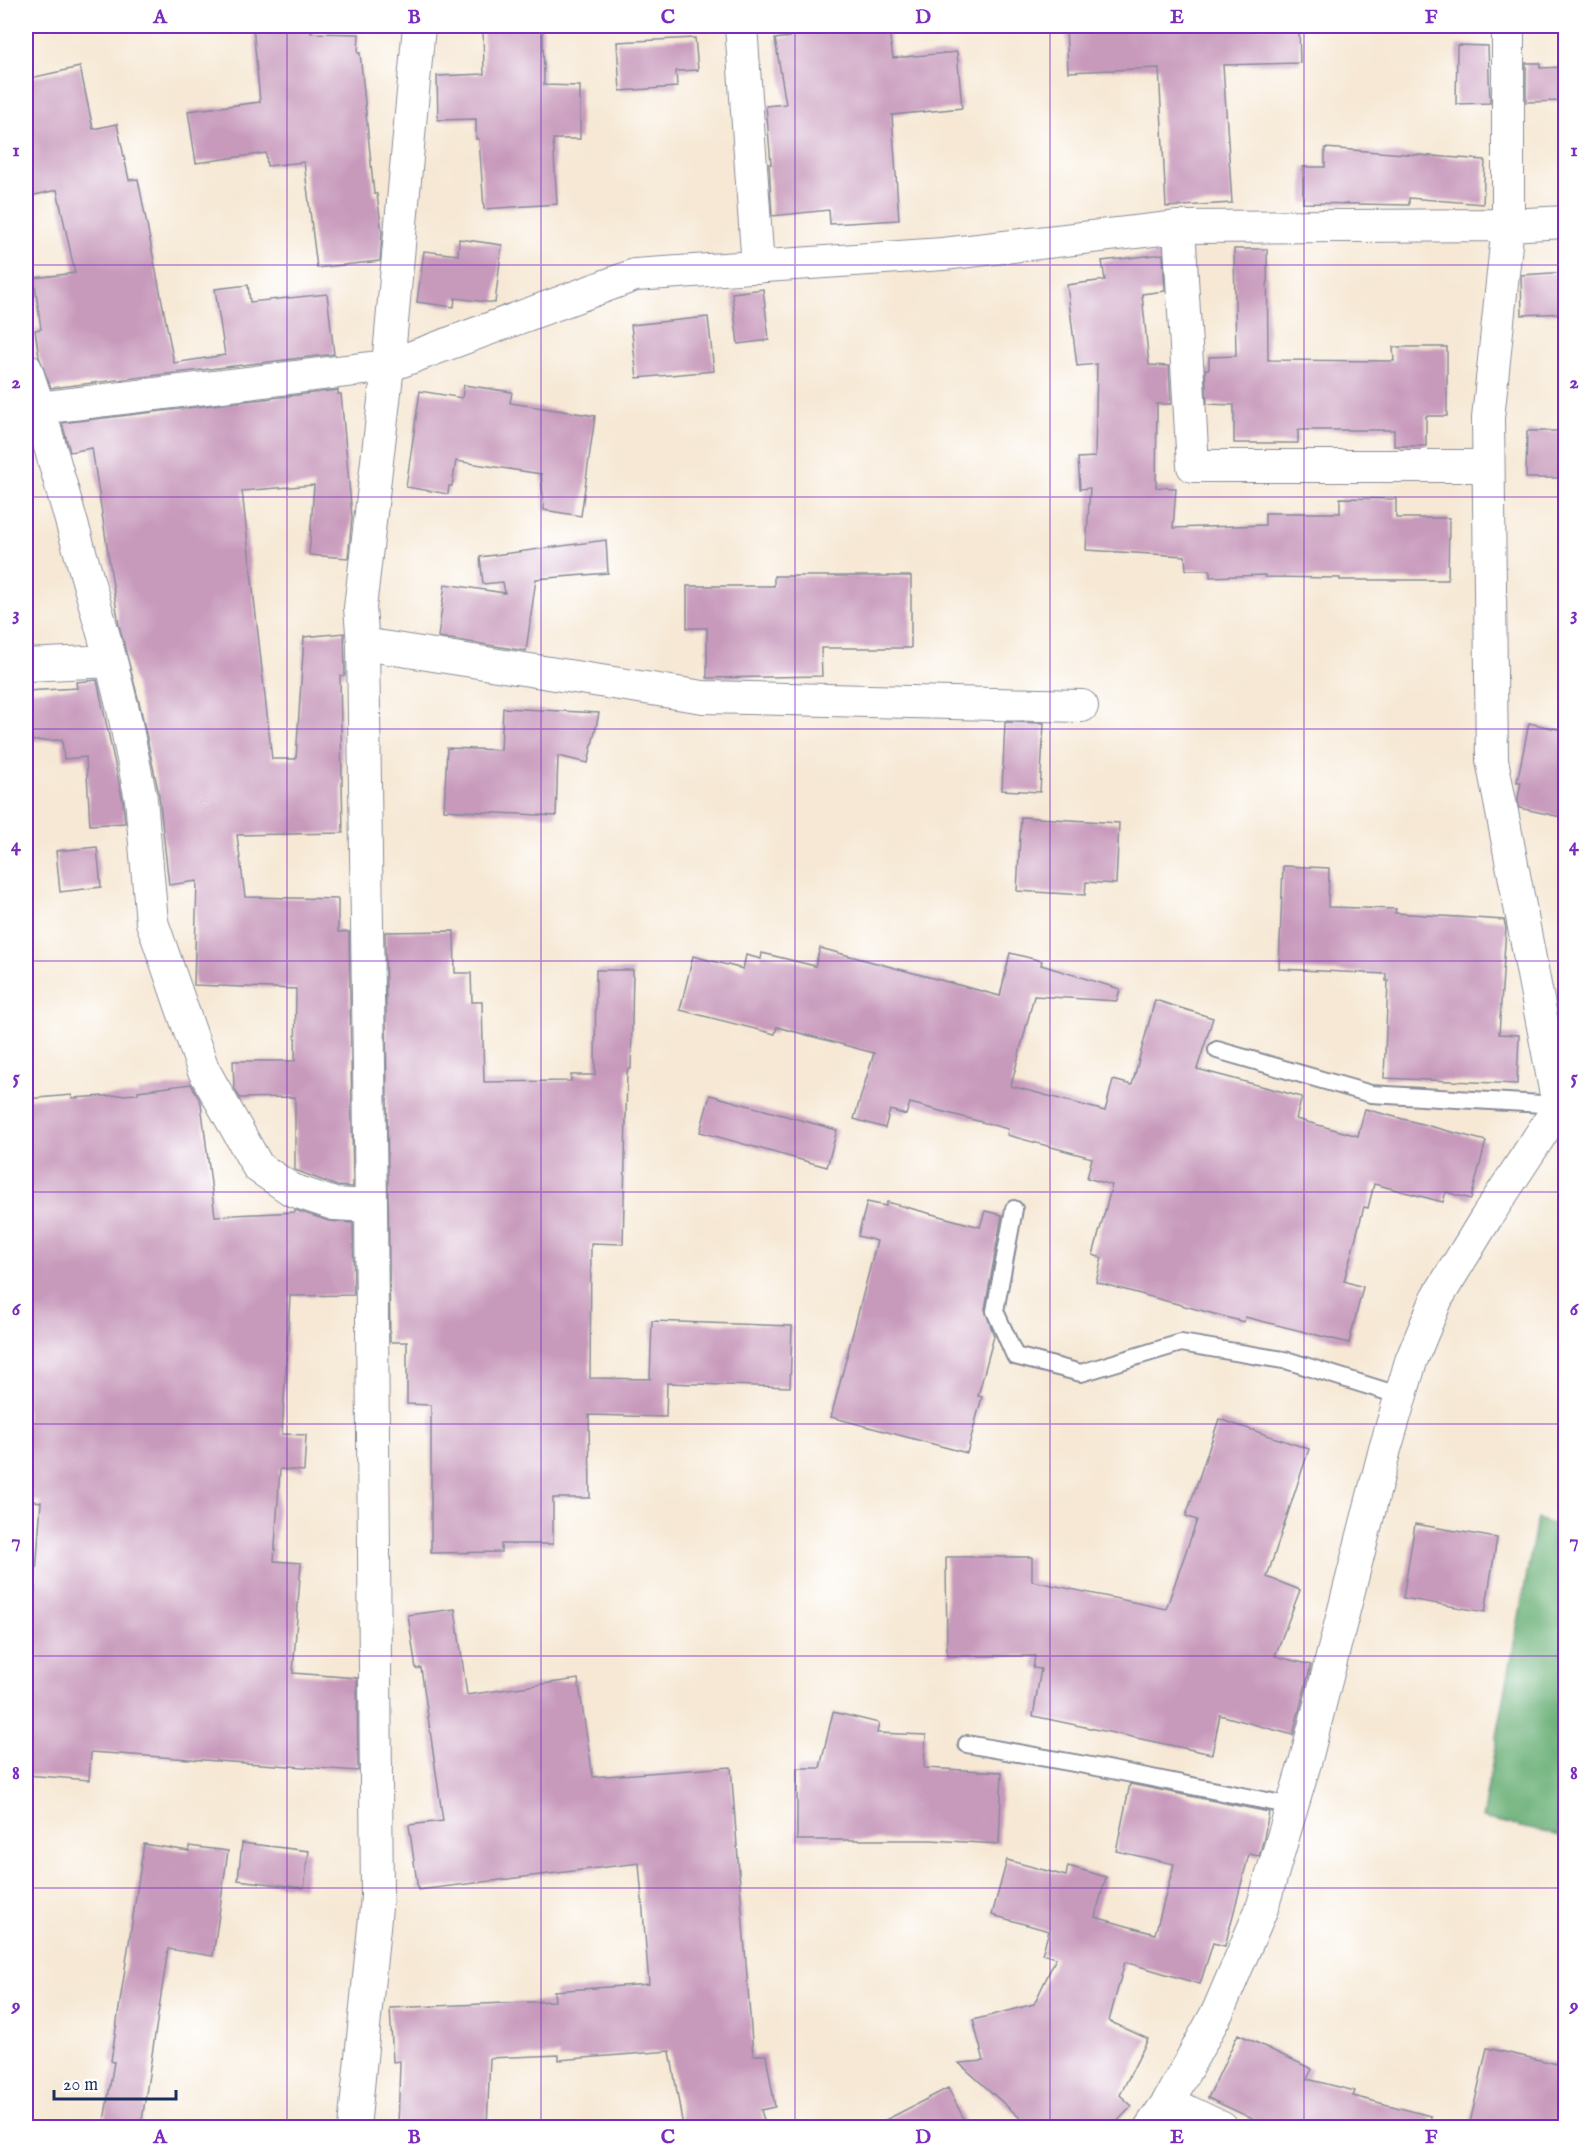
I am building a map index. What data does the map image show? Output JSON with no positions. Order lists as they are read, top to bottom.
{
  "scale_bar": "20 m",
  "grid": {
    "columns": [
      "A",
      "B",
      "C",
      "D",
      "E",
      "F"
    ],
    "rows": [
      "1",
      "2",
      "3",
      "4",
      "5",
      "6",
      "7",
      "8",
      "9"
    ]
  }
}
